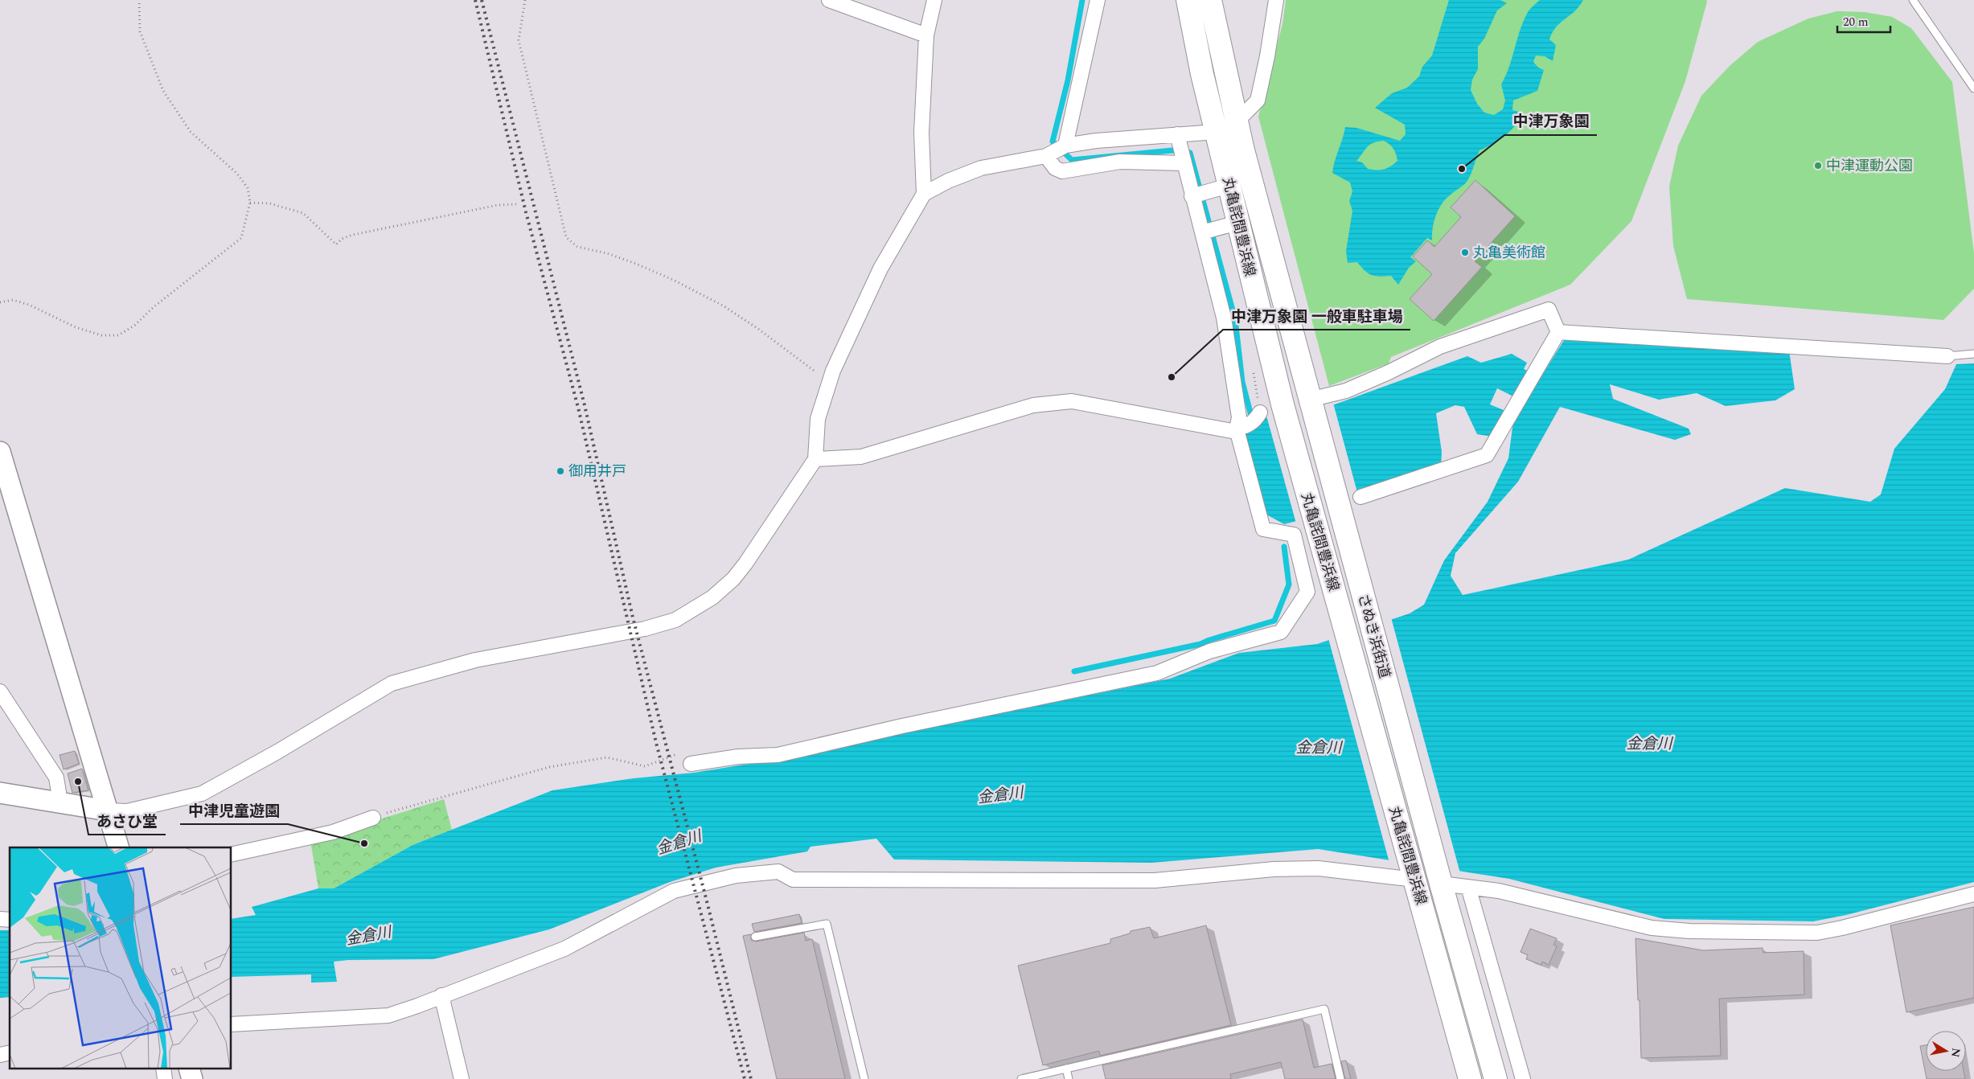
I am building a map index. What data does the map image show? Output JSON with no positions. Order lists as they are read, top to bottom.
{
  "streets": {
    "main road": ["丸亀詫間豊浜線", "さぬき浜街道"]
  },
  "crossings": [
    ["丸亀詫間豊浜線", "さぬき浜街道"]
  ],
  "water": ["金倉川"],
  "places": [
    "中津運動公園",
    "中津万象園",
    "丸亀美術館",
    "中津万象園 一般車駐車場",
    "御用井戸",
    "あさひ堂",
    "中津児童遊園"
  ],
  "scale_bar": "20 m",
  "north": "right"
}
